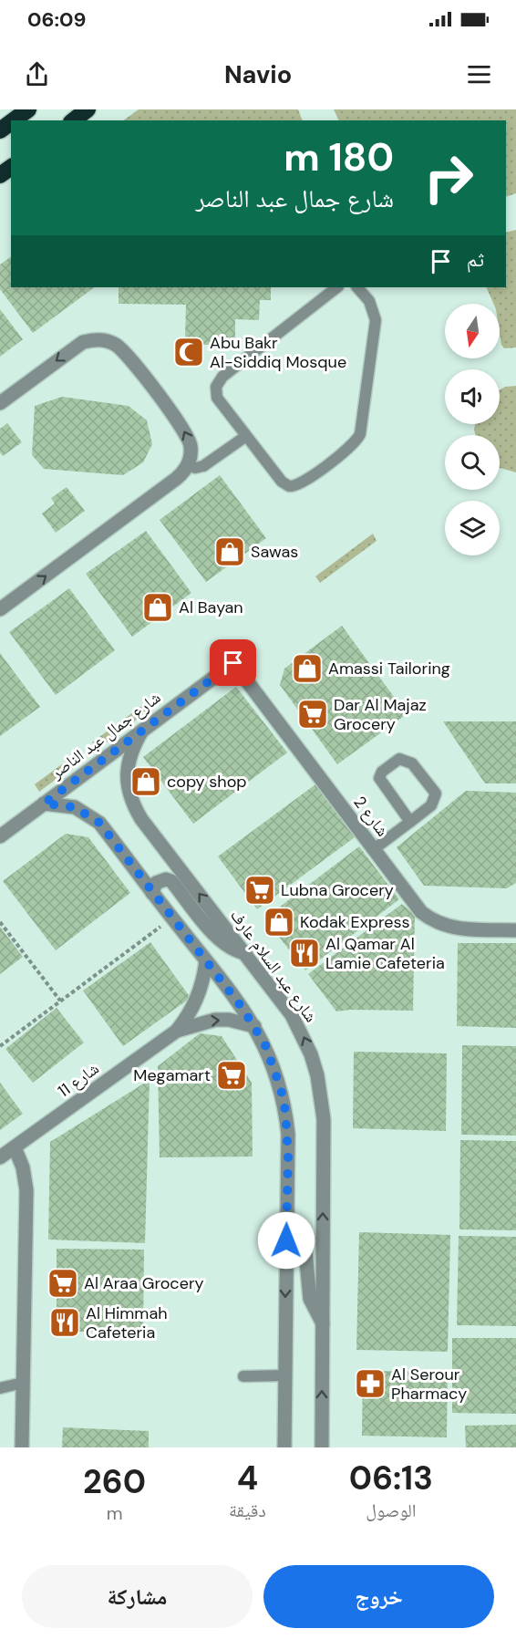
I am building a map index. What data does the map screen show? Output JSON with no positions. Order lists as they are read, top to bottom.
{
  "streets": {
    "street": [
      "شارع جمال عبد الناصر",
      "شارع 2",
      "شارع عبد السلام عارف",
      "شارع 11"
    ]
  },
  "crossings": [
    ["شارع جمال عبد الناصر", "شارع 2"],
    ["شارع جمال عبد الناصر", "شارع عبد السلام عارف"]
  ],
  "places": {
    "mosque": ["Abu Bakr Al-Siddiq Mosque"],
    "shop": [
      "Sawas",
      "Al Bayan",
      "Amassi Tailoring",
      "copy shop",
      "Kodak Express"
    ],
    "supermarket": [
      "Dar Al Majaz Grocery",
      "Lubna Grocery",
      "Megamart",
      "Al Araa Grocery"
    ],
    "restaurant": ["Al Qamar Al Lamie Cafeteria", "Al Himmah Cafeteria"],
    "pharmacy": ["Al Serour Pharmacy"]
  },
  "north": "bottom",
  "page": {
    "status": "06:09",
    "header": "Navio",
    "turn": ["180 m", "شارع جمال عبد الناصر"],
    "then": "ثم",
    "eta": [
      "06:13",
      "الوصول",
      "4",
      "دقيقة",
      "260",
      "m"
    ],
    "buttons": ["خروج", "مشاركة"]
  }
}
